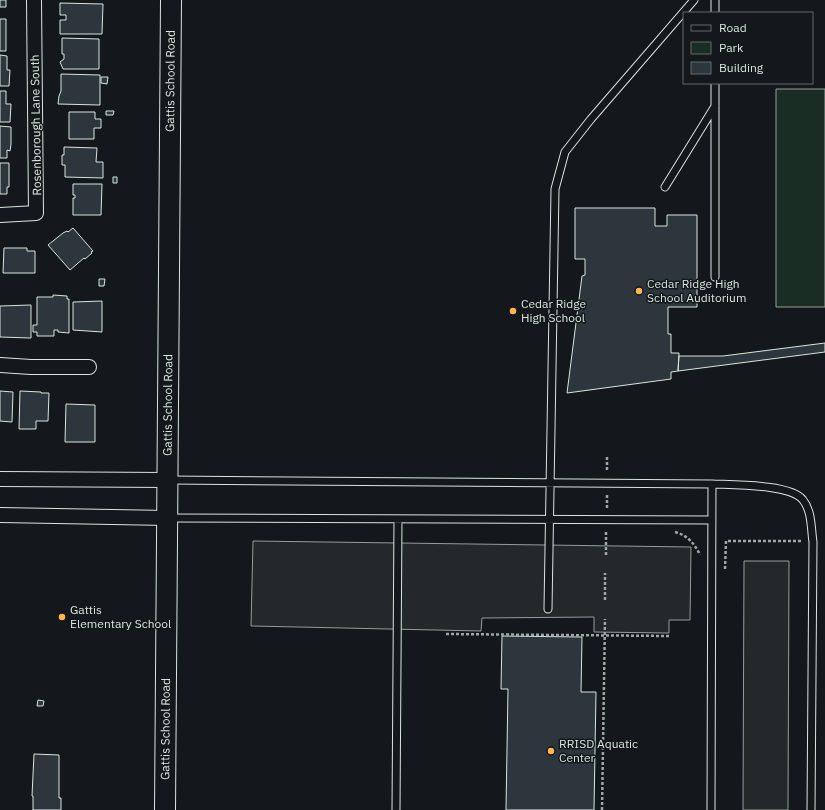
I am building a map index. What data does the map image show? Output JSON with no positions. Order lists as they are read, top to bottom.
{
  "streets": {
    "main road": ["Gattis School Road"],
    "street": ["Rosenborough Lane South"]
  },
  "places": [
    "Cedar Ridge High School Auditorium",
    "Cedar Ridge High School",
    "Gattis Elementary School",
    "RRISD Aquatic Center"
  ],
  "legend": ["Road", "Park", "Building"]
}
